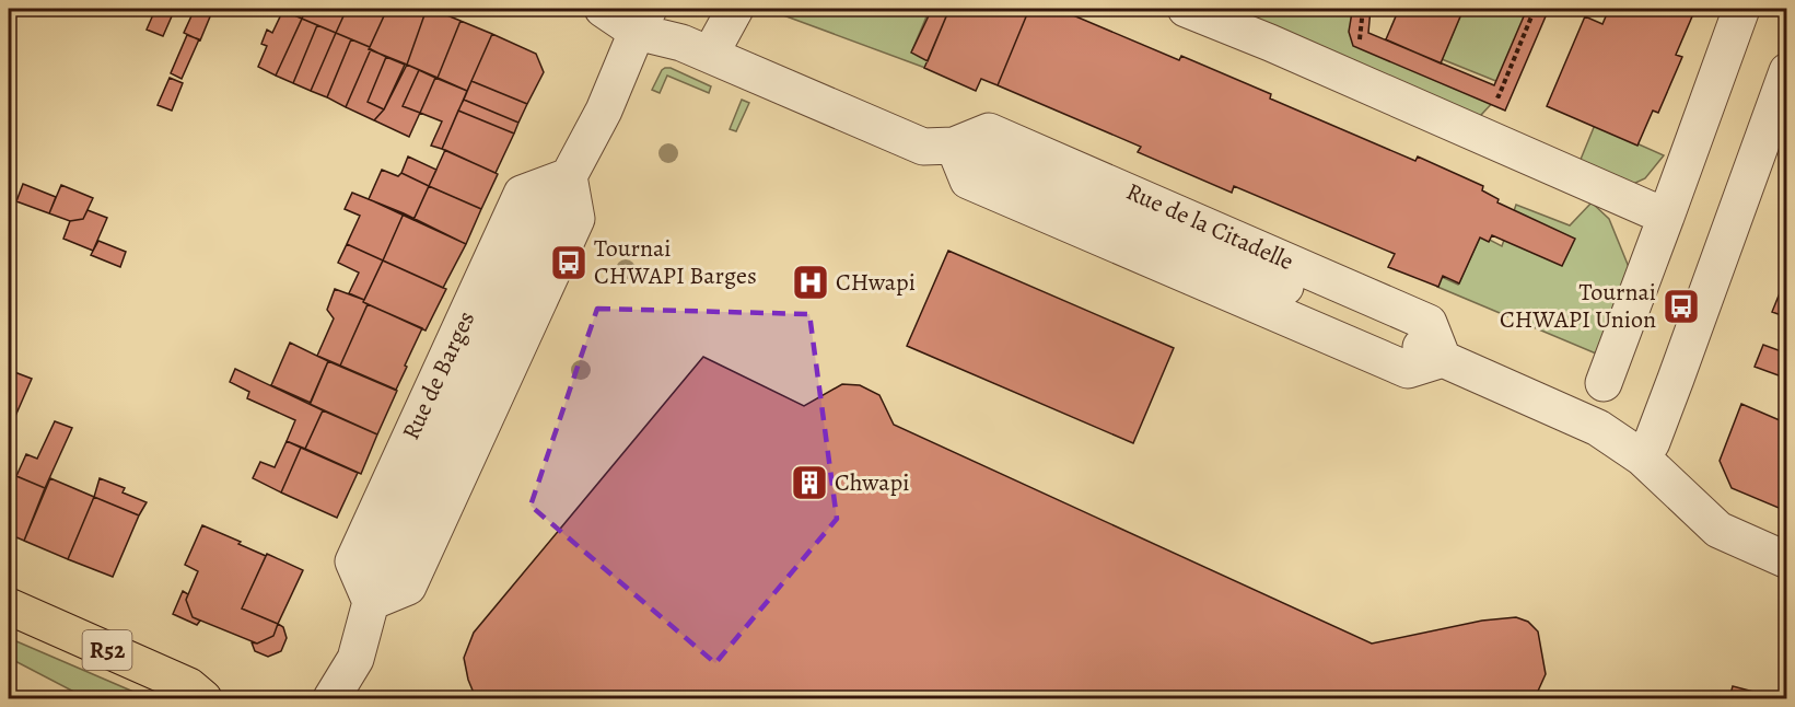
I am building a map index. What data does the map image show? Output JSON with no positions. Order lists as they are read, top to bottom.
{
  "streets": {
    "main road": ["R52"],
    "street": ["Rue de la Citadelle", "Rue de Barges"]
  },
  "places": {
    "bus stop": ["Tournai CHWAPI Barges", "Tournai CHWAPI Union"],
    "hospital": ["CHwapi"],
    "building": ["Chwapi"]
  }
}
